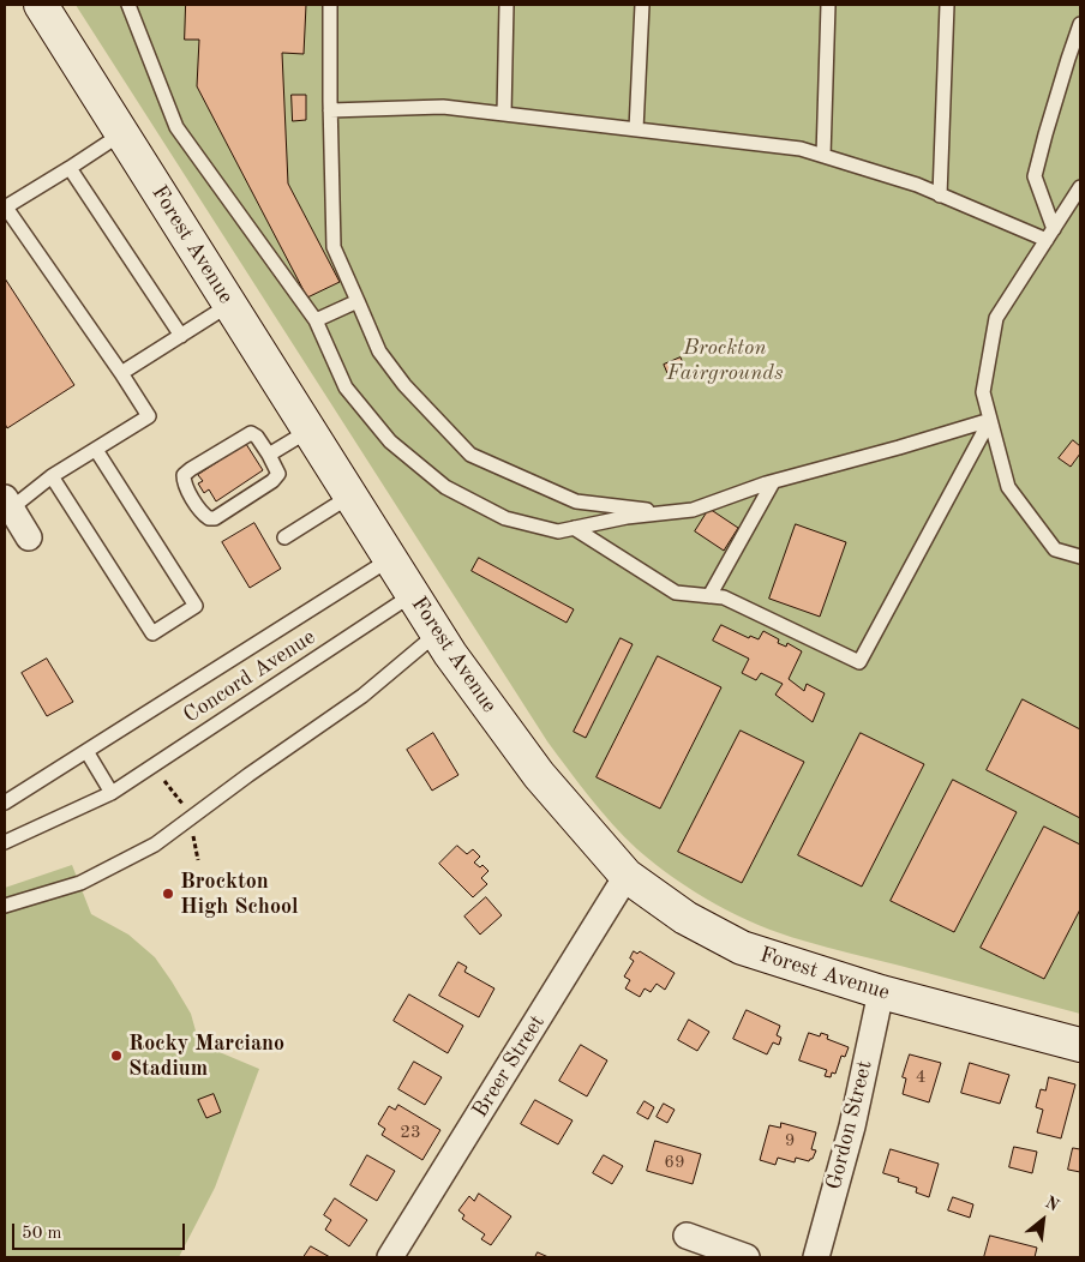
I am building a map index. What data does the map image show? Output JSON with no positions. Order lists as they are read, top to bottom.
{
  "streets": {
    "street": ["Forest Avenue", "Breer Street", "Gordon Street"],
    "lane": ["Concord Avenue"]
  },
  "crossings": [
    ["Forest Avenue", "Concord Avenue"],
    ["Forest Avenue", "Breer Street"],
    ["Forest Avenue", "Gordon Street"]
  ],
  "parks": ["Brockton Fairgrounds"],
  "places": ["Brockton High School", "Rocky Marciano Stadium"],
  "house_numbers": [
    "4",
    "23",
    "9",
    "69"
  ],
  "scale_bar": "50 m",
  "north": "top right"
}
